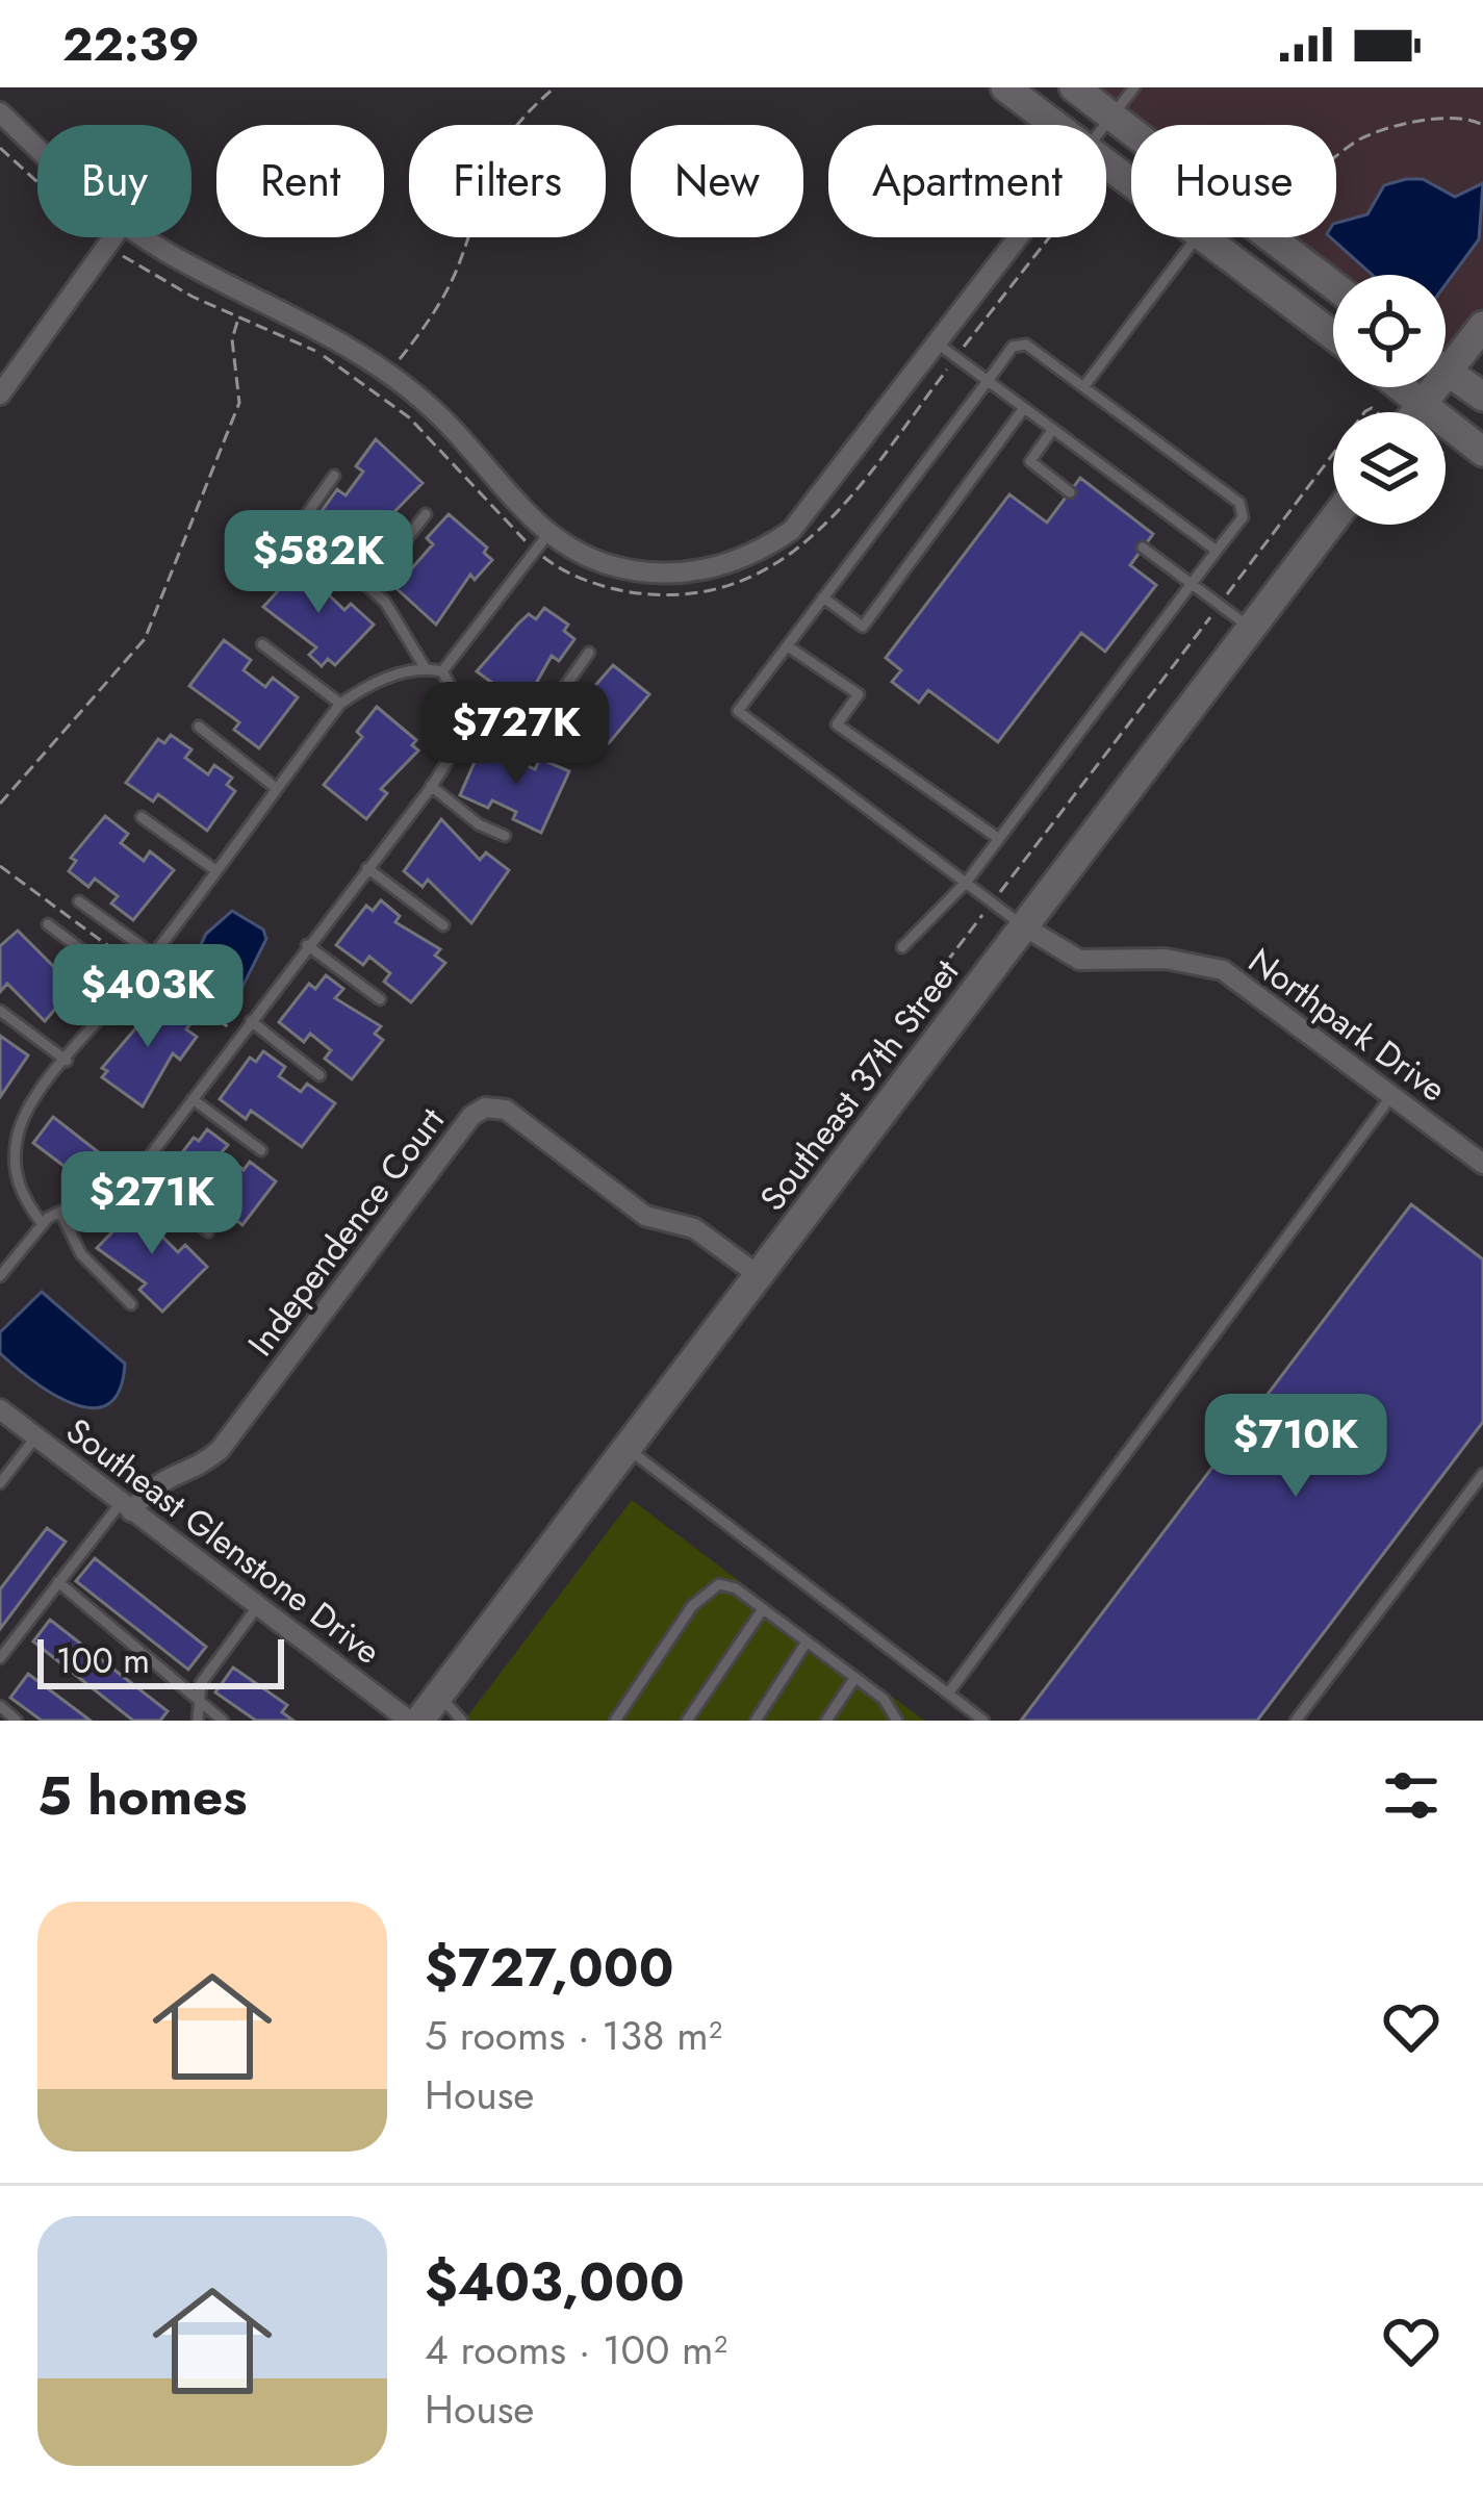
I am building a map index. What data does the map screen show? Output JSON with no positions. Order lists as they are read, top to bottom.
{
  "streets": {
    "street": [
      "Northpark Drive",
      "Southeast 37th Street",
      "Independence Court",
      "Southeast Glenstone Drive"
    ]
  },
  "crossings": [
    ["Northpark Drive", "Southeast 37th Street"],
    ["Southeast 37th Street", "Independence Court"],
    ["Independence Court", "Southeast Glenstone Drive"]
  ],
  "scale_bar": "100 m",
  "page": {
    "status": "22:39",
    "chip": [
      "Buy",
      "Rent",
      "Filters",
      "New",
      "Apartment",
      "House"
    ],
    "price": [
      "$582K",
      "$727K",
      "$403K",
      "$271K",
      "$710K"
    ],
    "scale": "100 m",
    "heading": "5 homes",
    "list": [
      {
        "name": "$727,000",
        "note": "5 rooms · 138 m² · House"
      },
      {
        "name": "$403,000",
        "note": "4 rooms · 100 m² · House"
      }
    ]
  }
}
